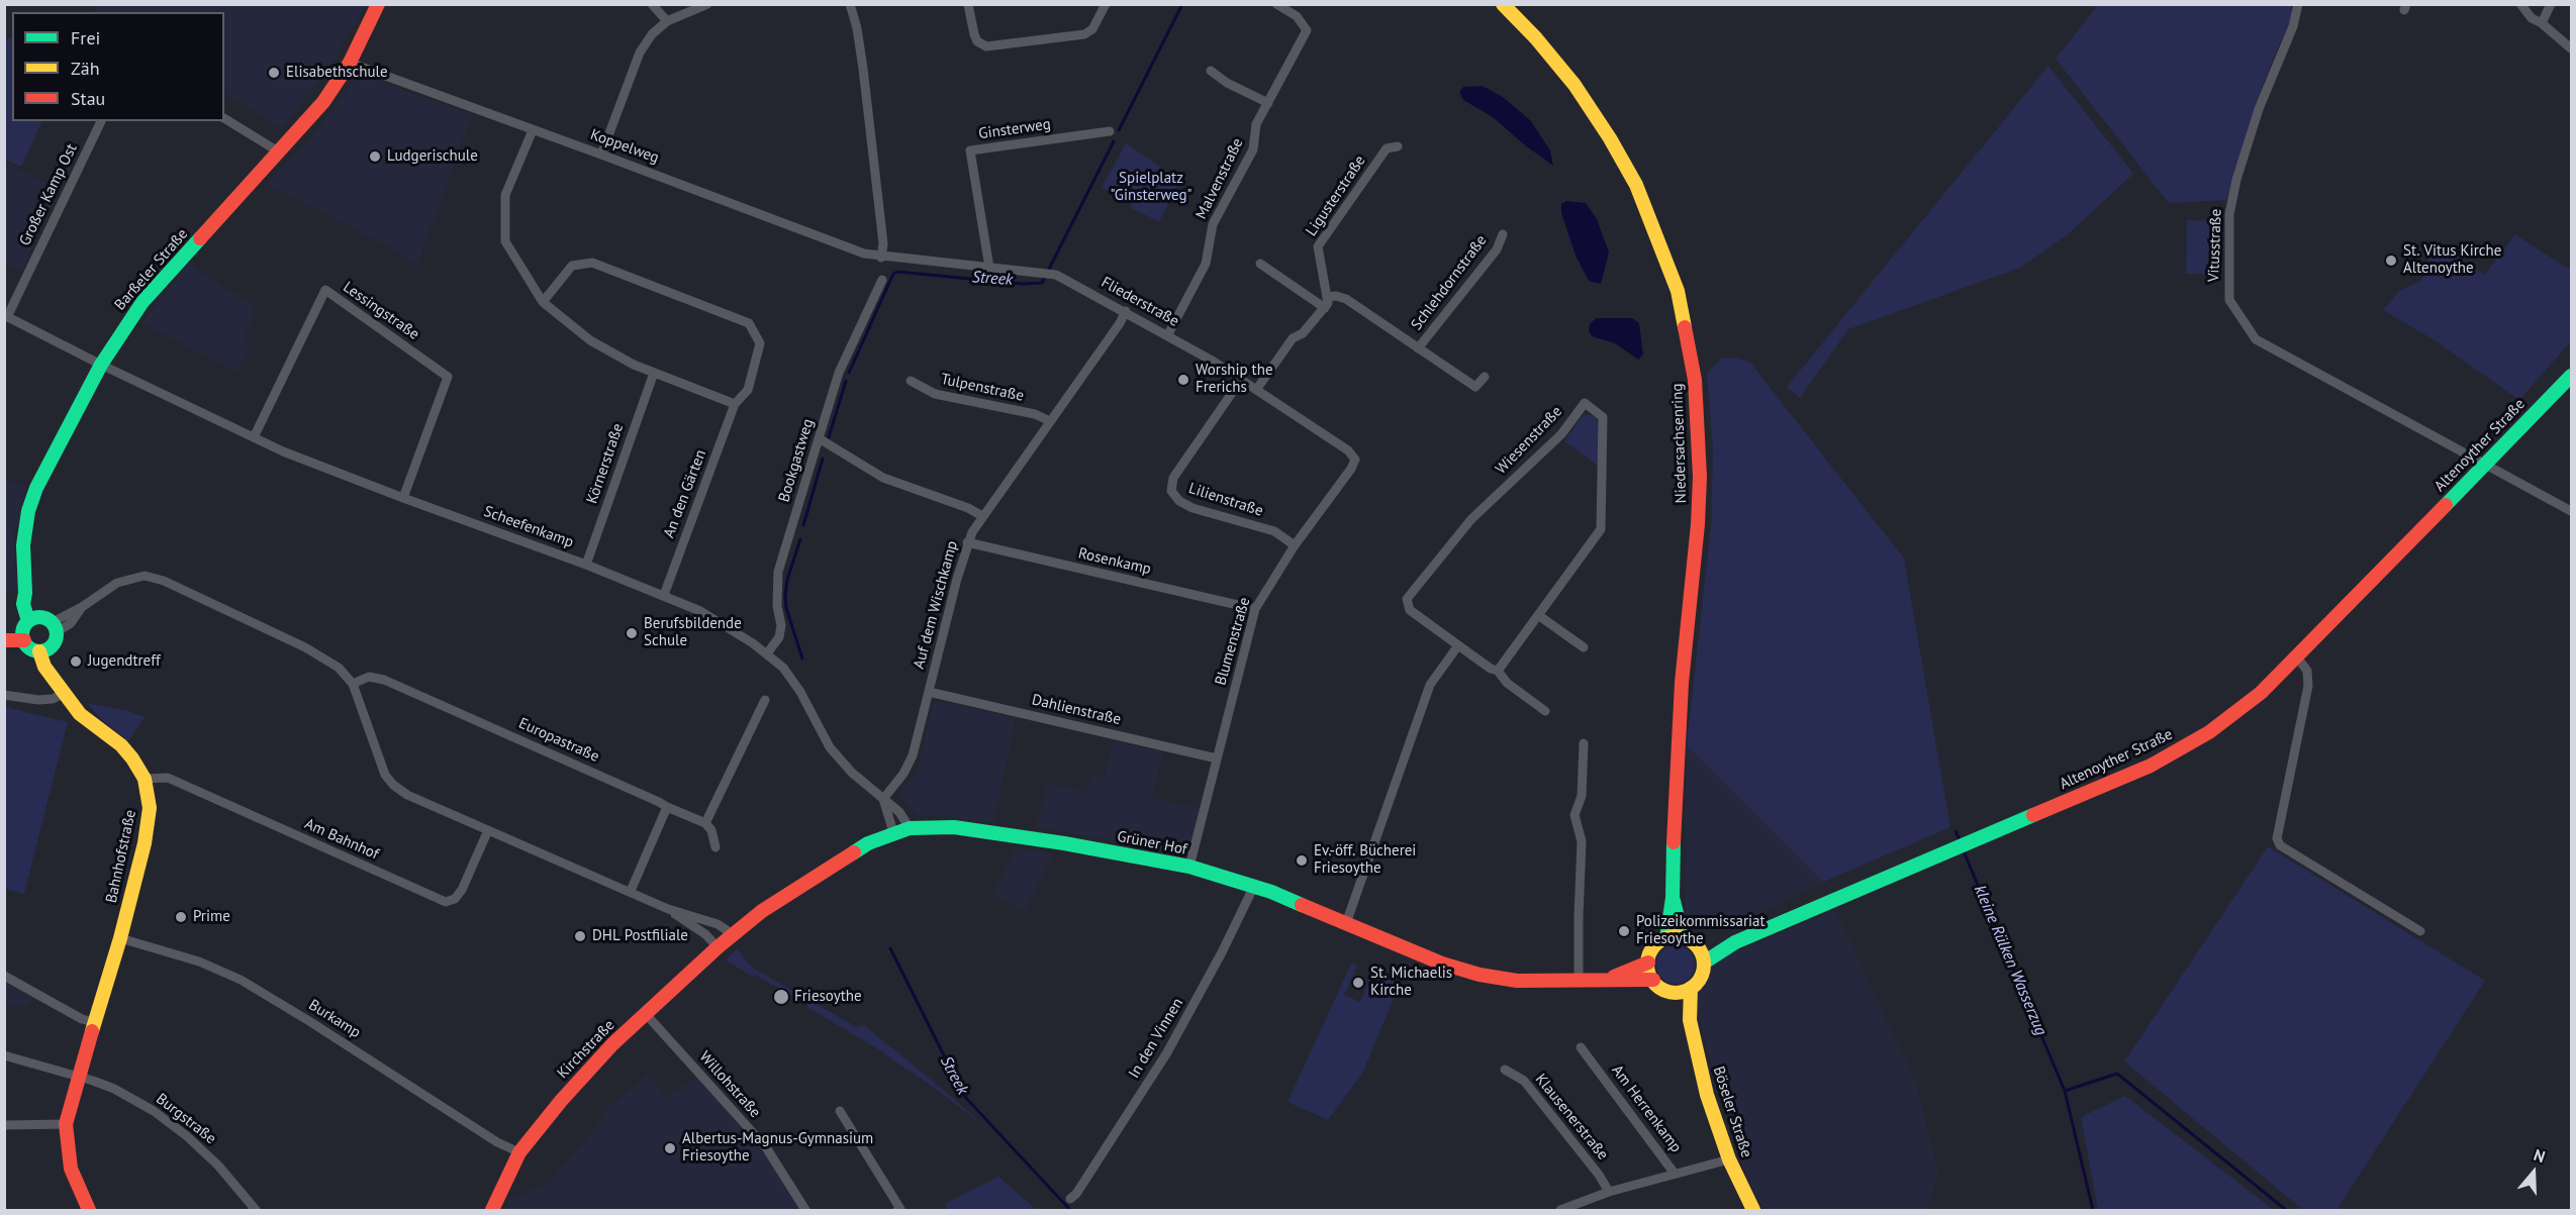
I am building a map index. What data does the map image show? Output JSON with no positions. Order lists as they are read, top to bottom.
{
  "streets": {
    "street": [
      "Ginsterweg",
      "Koppelweg",
      "Malvenstraße",
      "Großer Kamp Ost",
      "Ligusterstraße",
      "Vitusstraße",
      "Barßeler Straße",
      "Schlehdornstraße",
      "Fliederstraße",
      "Lessingstraße",
      "Tulpenstraße",
      "Wiesenstraße",
      "Niedersachsenring",
      "Altenoyther Straße",
      "Bookgastweg",
      "Körnerstraße",
      "An den Gärten",
      "Lilienstraße",
      "Scheefenkamp",
      "Rosenkamp",
      "Auf dem Wischkamp",
      "Blumenstraße",
      "Dahlienstraße",
      "Europastraße",
      "Am Bahnhof",
      "Grüner Hof",
      "Bahnhofstraße",
      "Burkamp",
      "In den Vinnen",
      "Kirchstraße",
      "Willohstraße",
      "Am Herrenkamp",
      "Böseler Straße",
      "Klausenerstraße",
      "Burgstraße"
    ]
  },
  "crossings": [
    ["Ginsterweg", "Fliederstraße"],
    ["Koppelweg", "Barßeler Straße"],
    ["Koppelweg", "Fliederstraße"],
    ["Malvenstraße", "Fliederstraße"],
    ["Großer Kamp Ost", "Scheefenkamp"],
    ["Ligusterstraße", "Schlehdornstraße"],
    ["Vitusstraße", "Altenoyther Straße"],
    ["Barßeler Straße", "Scheefenkamp"],
    ["Barßeler Straße", "Bahnhofstraße"],
    ["Fliederstraße", "Lilienstraße"],
    ["Fliederstraße", "Auf dem Wischkamp"],
    ["Fliederstraße", "Blumenstraße"],
    ["Lessingstraße", "Scheefenkamp"],
    ["Tulpenstraße", "Auf dem Wischkamp"],
    ["Niedersachsenring", "Altenoyther Straße"],
    ["Niedersachsenring", "Grüner Hof"],
    ["Niedersachsenring", "Böseler Straße"],
    ["Altenoyther Straße", "Grüner Hof"],
    ["Altenoyther Straße", "Böseler Straße"],
    ["Bookgastweg", "Scheefenkamp"],
    ["Körnerstraße", "Scheefenkamp"],
    ["An den Gärten", "Scheefenkamp"],
    ["Lilienstraße", "Blumenstraße"],
    ["Scheefenkamp", "Auf dem Wischkamp"],
    ["Scheefenkamp", "Grüner Hof"],
    ["Rosenkamp", "Auf dem Wischkamp"],
    ["Rosenkamp", "Blumenstraße"],
    ["Auf dem Wischkamp", "Dahlienstraße"],
    ["Blumenstraße", "Dahlienstraße"],
    ["Blumenstraße", "Grüner Hof"],
    ["Am Bahnhof", "Bahnhofstraße"],
    ["Grüner Hof", "In den Vinnen"],
    ["Grüner Hof", "Kirchstraße"],
    ["Grüner Hof", "Böseler Straße"],
    ["Bahnhofstraße", "Burkamp"],
    ["Bahnhofstraße", "Burgstraße"],
    ["Burkamp", "Kirchstraße"],
    ["Kirchstraße", "Willohstraße"],
    ["Am Herrenkamp", "Böseler Straße"]
  ],
  "water": ["Streek", "kleine Rülken Wasserzug"],
  "parks": ["Spielplatz \"Ginsterweg\""],
  "places": [
    "Elisabethschule",
    "Ludgerischule",
    "St. Vitus Kirche Altenoythe",
    "Worship the Frerichs",
    "Berufsbildende Schule",
    "Jugendtreff",
    "Ev.-öff. Bücherei Friesoythe",
    "Prime",
    "Polizeikommissariat Friesoythe",
    "DHL Postfiliale",
    "St. Michaelis Kirche",
    "Friesoythe",
    "Albertus-Magnus-Gymnasium Friesoythe"
  ],
  "legend": ["Frei", "Zäh", "Stau"],
  "north": "top"
}
